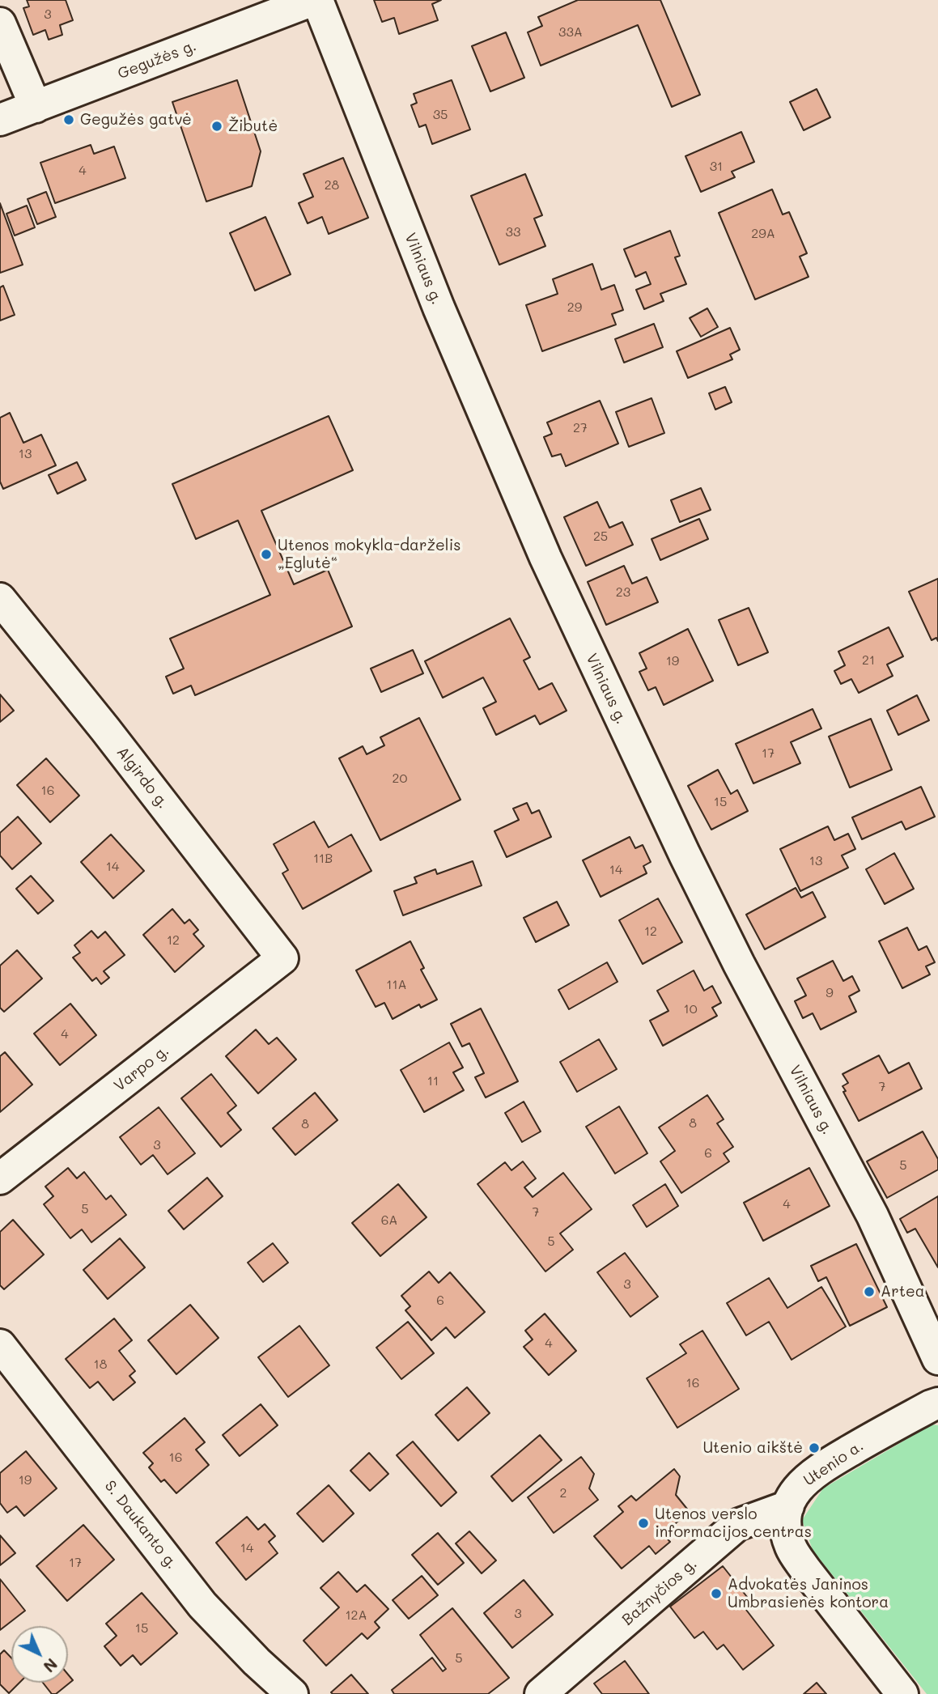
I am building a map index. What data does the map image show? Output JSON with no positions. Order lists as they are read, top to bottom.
{
  "streets": {
    "street": [
      "Gegužės g.",
      "Vilniaus g.",
      "Algirdo g.",
      "Varpo g.",
      "Utenio a.",
      "S. Daukanto g.",
      "Bažnyčios g."
    ]
  },
  "crossings": [
    ["Algirdo g.", "Varpo g."],
    ["Utenio a.", "Bažnyčios g."]
  ],
  "places": [
    "Gegužės gatvė",
    "Žibutė",
    "Utenos mokykla-darželis „Eglutė“",
    "Artea",
    "Utenio aikštė",
    "Utenos verslo informacijos centras",
    "Advokatės Janinos Umbrasienės kontora"
  ],
  "house_numbers": [
    "3",
    "33A",
    "35",
    "31",
    "4",
    "28",
    "33",
    "29A",
    "29",
    "27",
    "13",
    "25",
    "23",
    "21",
    "19",
    "17",
    "20",
    "16",
    "15",
    "11B",
    "13",
    "14",
    "14",
    "12",
    "12",
    "11A",
    "9",
    "10",
    "4",
    "11",
    "7",
    "8",
    "8",
    "3",
    "6",
    "5",
    "4",
    "5",
    "7",
    "6A",
    "5",
    "3",
    "6",
    "4",
    "18",
    "16",
    "16",
    "19",
    "2",
    "14",
    "17",
    "3",
    "12A",
    "15",
    "5"
  ],
  "north": "bottom right"
}
